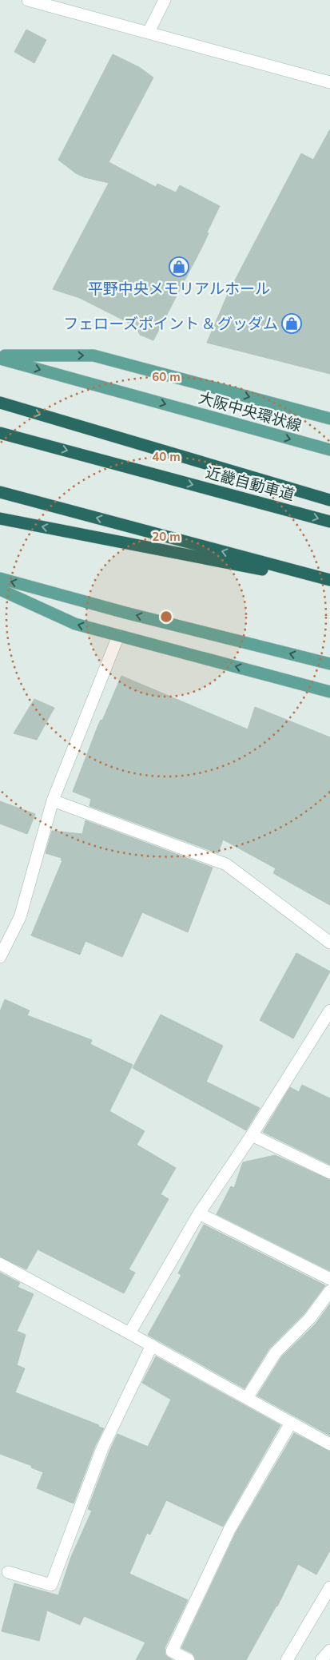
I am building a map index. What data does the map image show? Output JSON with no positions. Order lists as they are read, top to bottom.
{
  "streets": {
    "highway": ["近畿自動車道"],
    "main road": ["大阪中央環状線"]
  },
  "places": {
    "shop": ["平野中央メモリアルホール", "フェローズポイント & グッダム"]
  },
  "rings": ["60 m", "40 m", "20 m"]
}
